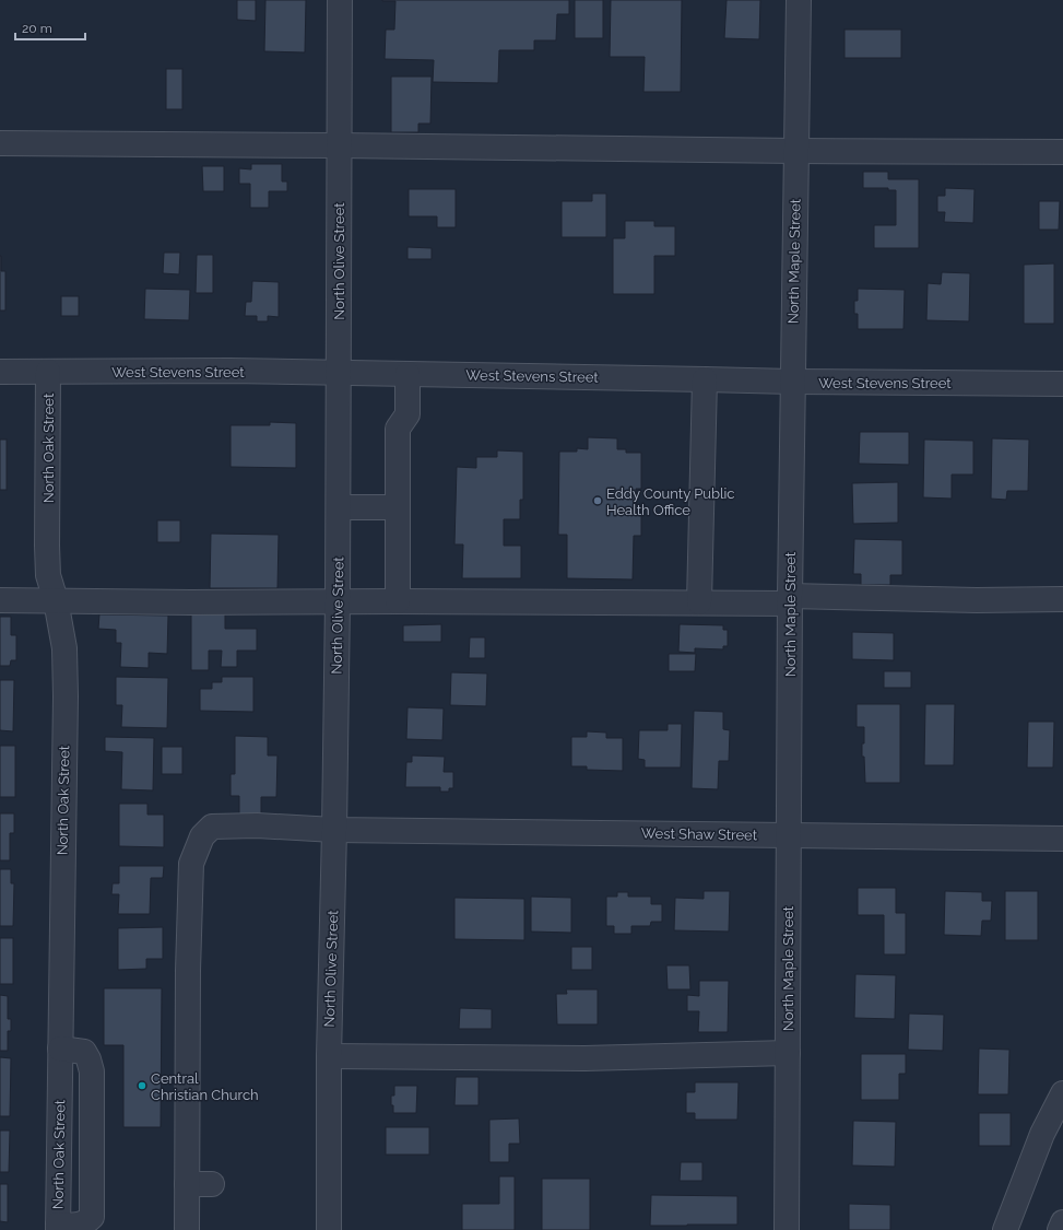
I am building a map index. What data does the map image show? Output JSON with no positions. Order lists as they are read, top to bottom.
{
  "streets": {
    "street": [
      "North Olive Street",
      "North Maple Street",
      "West Stevens Street",
      "North Oak Street",
      "West Shaw Street"
    ]
  },
  "crossings": [
    ["North Olive Street", "West Stevens Street"],
    ["North Olive Street", "West Shaw Street"],
    ["North Maple Street", "West Stevens Street"],
    ["North Maple Street", "West Shaw Street"],
    ["West Stevens Street", "North Oak Street"]
  ],
  "places": ["Eddy County Public Health Office", "Central Christian Church"],
  "scale_bar": "20 m"
}
